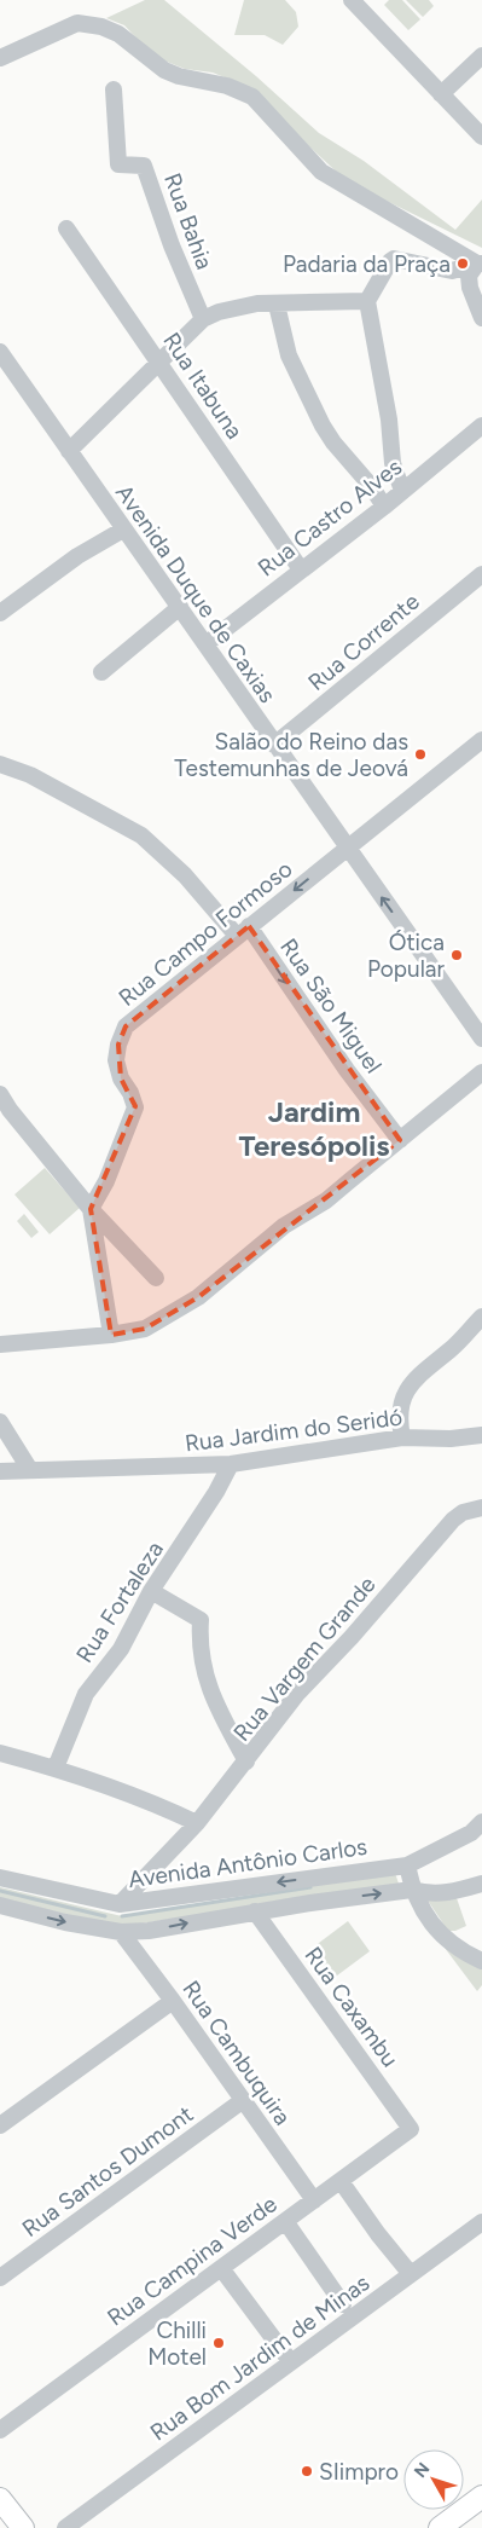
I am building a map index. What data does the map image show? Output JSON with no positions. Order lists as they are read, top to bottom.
{
  "streets": {
    "street": [
      "Rua Bahia",
      "Rua Itabuna",
      "Rua Castro Alves",
      "Avenida Duque de Caxias",
      "Rua Corrente",
      "Rua Campo Formoso",
      "Rua São Miguel",
      "Rua Jardim do Seridó",
      "Rua Fortaleza",
      "Rua Vargem Grande",
      "Avenida Antônio Carlos",
      "Rua Caxambu",
      "Rua Cambuquira",
      "Rua Santos Dumont",
      "Rua Campina Verde",
      "Rua Bom Jardim de Minas"
    ]
  },
  "crossings": [
    ["Rua Itabuna", "Rua Castro Alves"],
    ["Rua Castro Alves", "Avenida Duque de Caxias"],
    ["Avenida Duque de Caxias", "Rua Corrente"],
    ["Avenida Duque de Caxias", "Rua Campo Formoso"],
    ["Rua Campo Formoso", "Rua São Miguel"],
    ["Rua Jardim do Seridó", "Rua Fortaleza"],
    ["Rua Vargem Grande", "Avenida Antônio Carlos"],
    ["Avenida Antônio Carlos", "Rua Caxambu"],
    ["Avenida Antônio Carlos", "Rua Cambuquira"],
    ["Rua Caxambu", "Rua Campina Verde"],
    ["Rua Cambuquira", "Rua Santos Dumont"],
    ["Rua Cambuquira", "Rua Campina Verde"]
  ],
  "one_way": ["Rua São Miguel"],
  "districts": ["Jardim Teresópolis"],
  "places": [
    "Padaria da Praça",
    "Salão do Reino das Testemunhas de Jeová",
    "Ótica Popular",
    "Chilli Motel",
    "SIimpro"
  ],
  "north": "top left"
}
